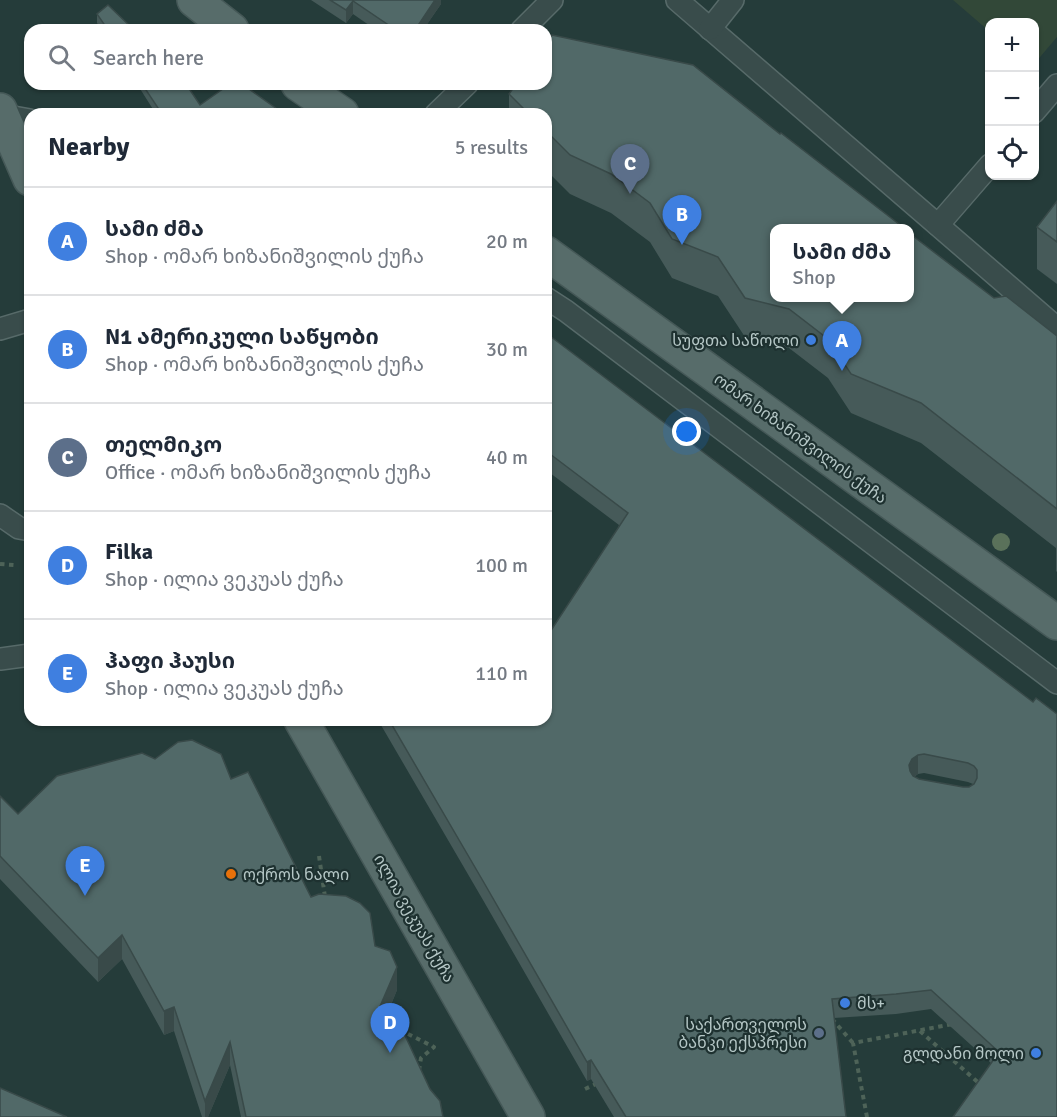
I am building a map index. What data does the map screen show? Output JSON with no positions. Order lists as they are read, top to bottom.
{
  "streets": {
    "main road": ["ომარ ხიზანიშვილის ქუჩა", "ილია ვეკუას ქუჩა"]
  },
  "places": [
    "სუფთა საწოლი",
    "ოქროს ნალი",
    "მს+",
    "საქართველოს ბანკი ექსპრესი",
    "გლდანი მოლი"
  ],
  "page": {
    "map_buttons": ["+", "−"],
    "search": "Search here",
    "heading": ["Nearby", "5 results"],
    "pins": [
      "C",
      "B",
      "A",
      "E",
      "D"
    ],
    "list": [
      {
        "mark": "A",
        "name": "სამი ძმა",
        "note": "Shop · ომარ ხიზანიშვილის ქუჩა",
        "value": "20 m"
      },
      {
        "mark": "B",
        "name": "N1 ამერიკული საწყობი",
        "note": "Shop · ომარ ხიზანიშვილის ქუჩა",
        "value": "30 m"
      },
      {
        "mark": "C",
        "name": "თელმიკო",
        "note": "Office · ომარ ხიზანიშვილის ქუჩა",
        "value": "40 m"
      },
      {
        "mark": "D",
        "name": "Filka",
        "note": "Shop · ილია ვეკუას ქუჩა",
        "value": "100 m"
      },
      {
        "mark": "E",
        "name": "ჰაფი ჰაუსი",
        "note": "Shop · ილია ვეკუას ქუჩა",
        "value": "110 m"
      }
    ],
    "popup": ["სამი ძმა", "Shop"]
  }
}
